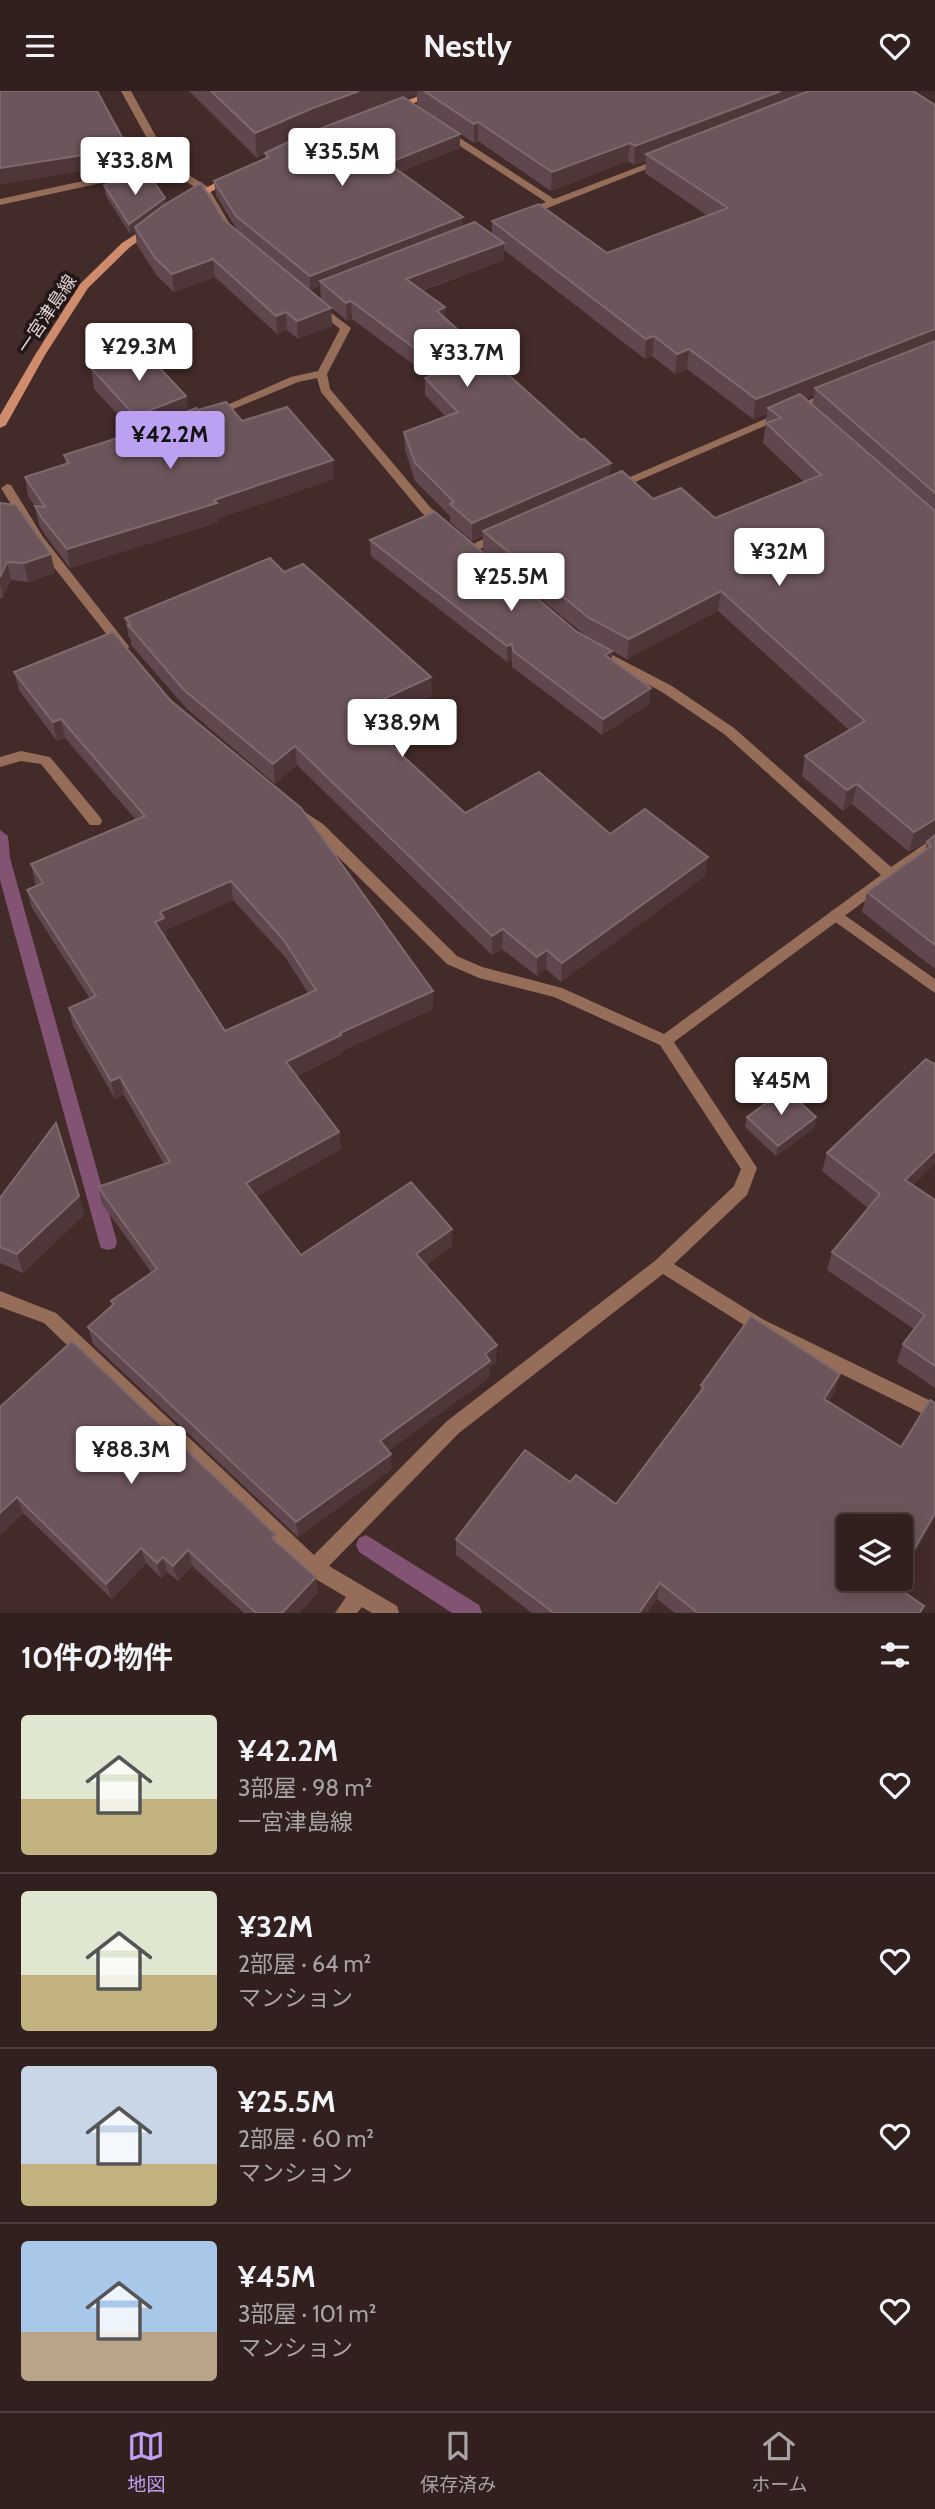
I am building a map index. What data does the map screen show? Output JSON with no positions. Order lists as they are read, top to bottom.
{
  "streets": {
    "main road": ["一宮津島線"]
  },
  "page": {
    "header": "Nestly",
    "price": [
      "¥35.5M",
      "¥33.8M",
      "¥29.3M",
      "¥33.7M",
      "¥42.2M",
      "¥32M",
      "¥25.5M",
      "¥38.9M",
      "¥45M",
      "¥88.3M"
    ],
    "heading": "10件の物件",
    "list": [
      {
        "name": "¥42.2M",
        "note": "3部屋 · 98 m² · 一宮津島線"
      },
      {
        "name": "¥32M",
        "note": "2部屋 · 64 m² · マンション"
      },
      {
        "name": "¥25.5M",
        "note": "2部屋 · 60 m² · マンション"
      },
      {
        "name": "¥45M",
        "note": "3部屋 · 101 m² · マンション"
      }
    ],
    "tabs": ["地図", "保存済み", "ホーム"]
  }
}
